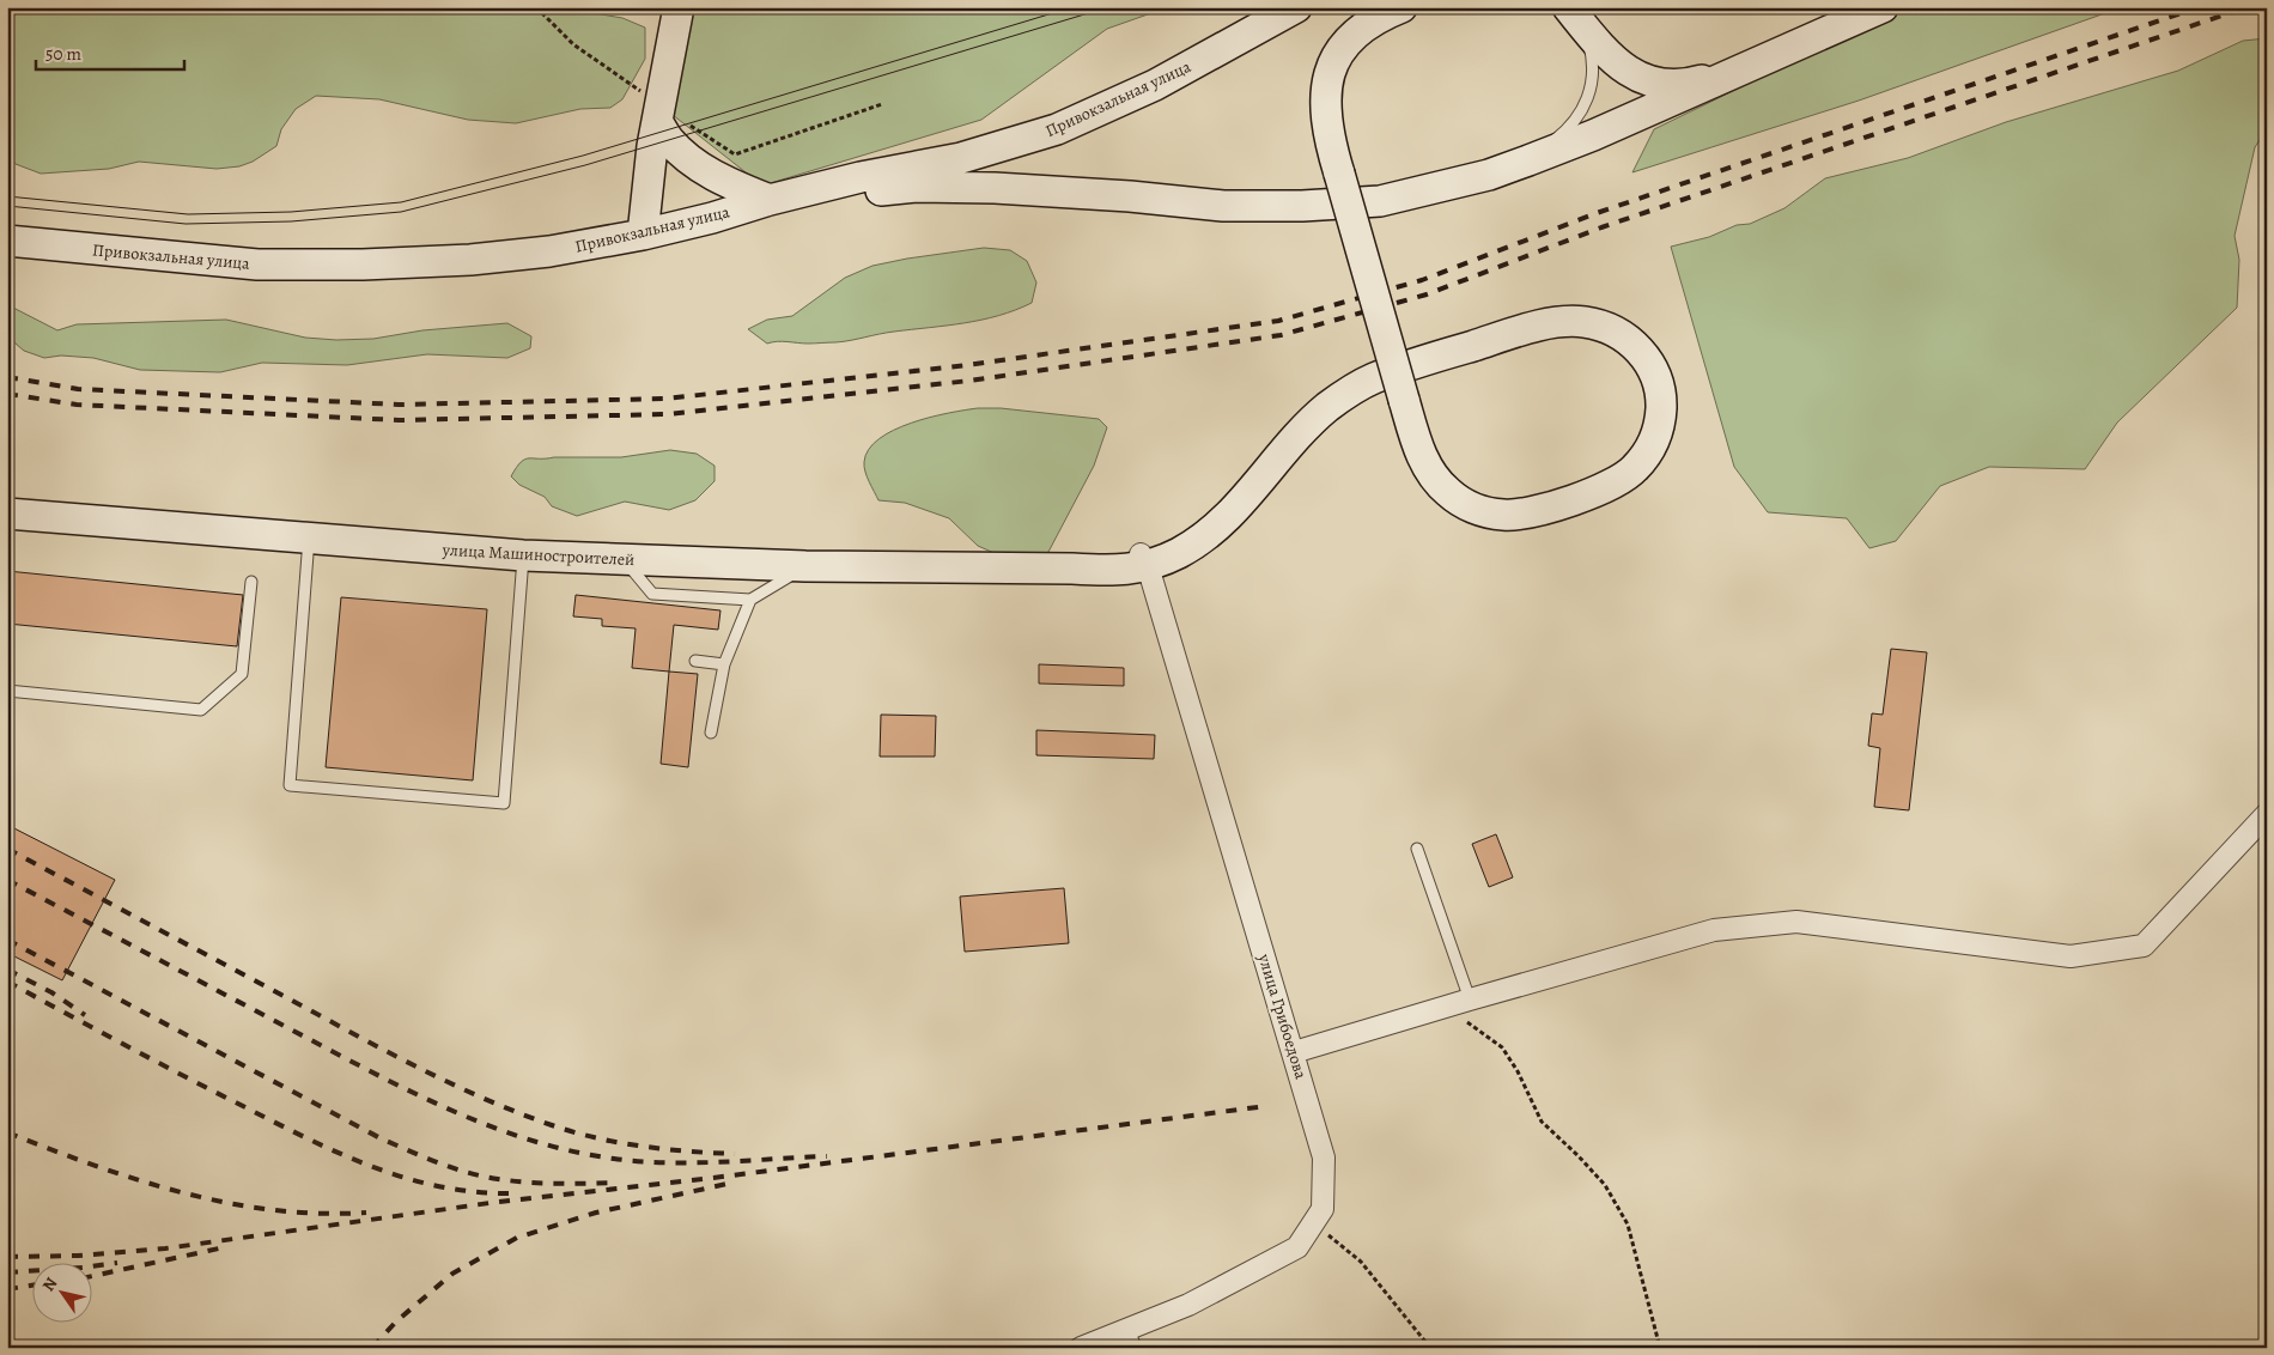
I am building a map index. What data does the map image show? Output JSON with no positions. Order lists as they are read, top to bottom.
{
  "streets": {
    "main road": ["Привокзальная улица", "улица Машиностроителей"],
    "street": ["улица Грибоедова"]
  },
  "crossings": [
    ["улица Машиностроителей", "улица Грибоедова"]
  ],
  "scale_bar": "50 m",
  "north": "top left"
}
